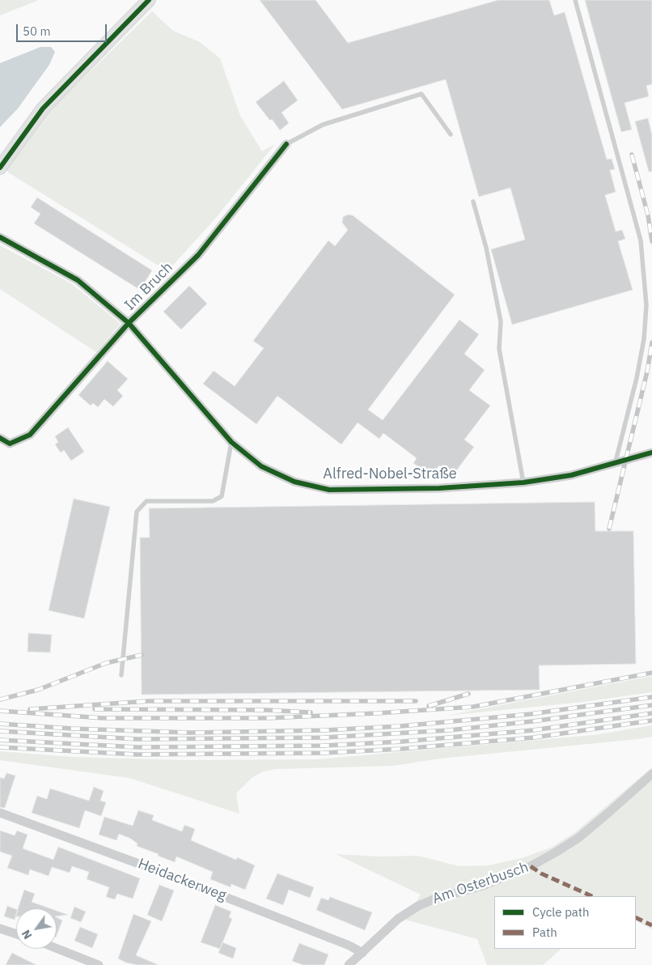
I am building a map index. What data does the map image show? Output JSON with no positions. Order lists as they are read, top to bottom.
{
  "streets": {
    "street": [
      "Im Bruch",
      "Alfred-Nobel-Straße",
      "Heidackerweg",
      "Am Osterbusch"
    ]
  },
  "crossings": [
    ["Im Bruch", "Alfred-Nobel-Straße"],
    ["Heidackerweg", "Am Osterbusch"]
  ],
  "legend": ["Cycle path", "Path"],
  "scale_bar": "50 m",
  "north": "bottom left"
}
